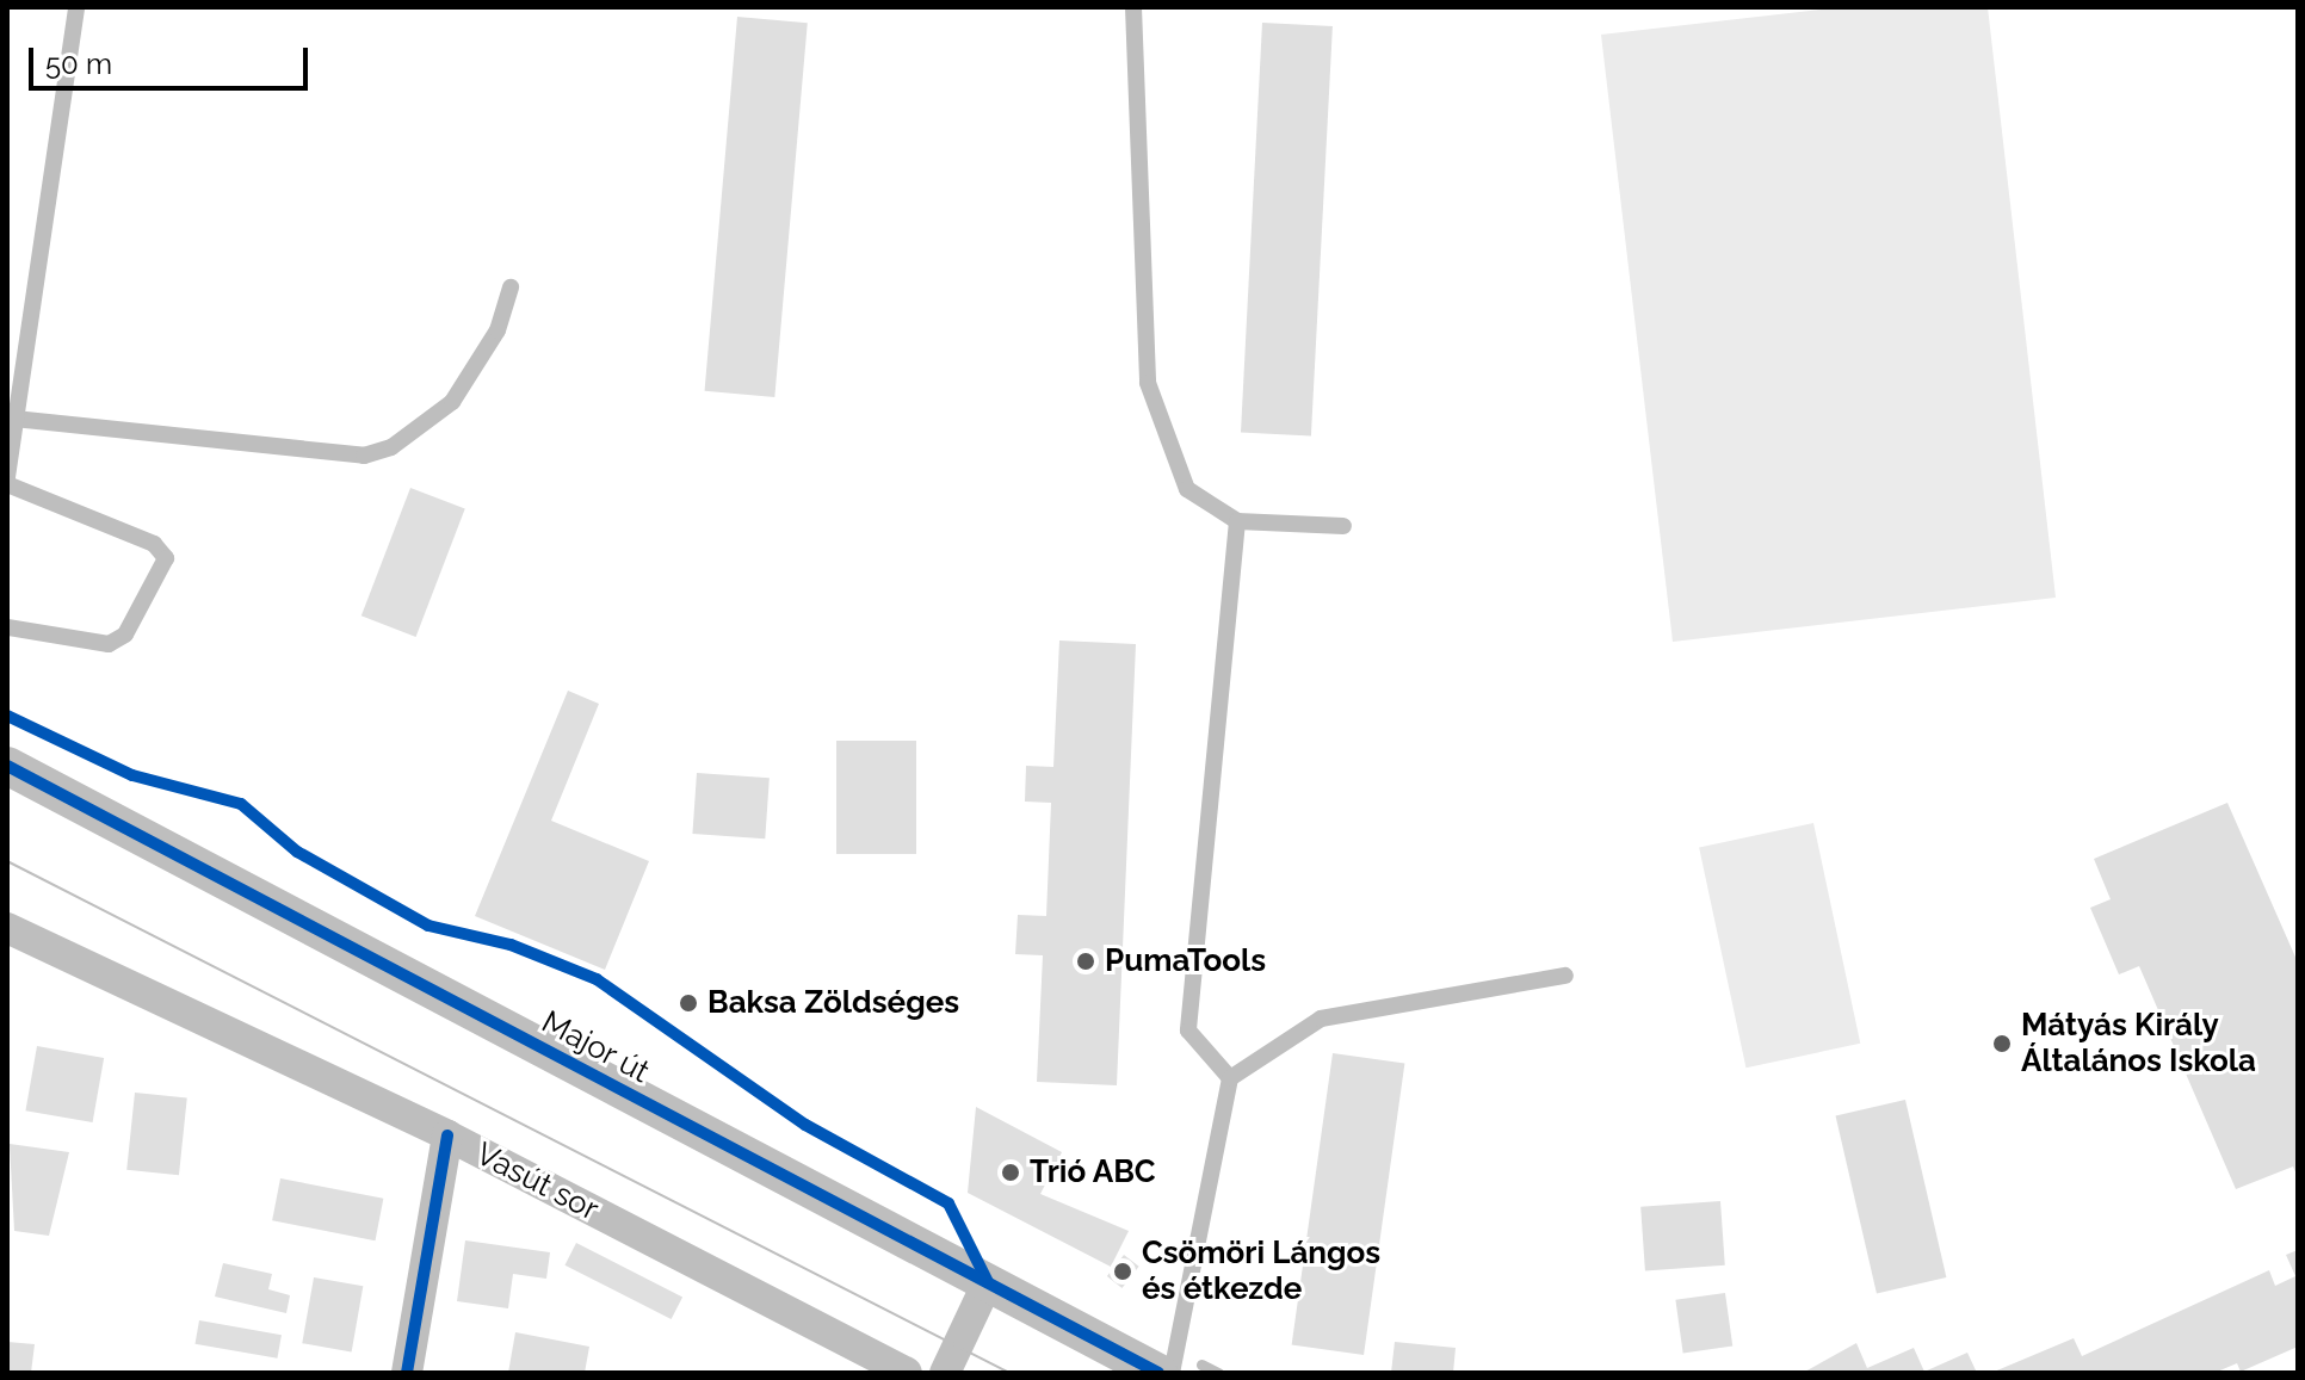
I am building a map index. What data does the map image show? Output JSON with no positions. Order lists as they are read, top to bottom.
{
  "streets": {
    "street": ["Major út", "Vasút sor"]
  },
  "places": [
    "PumaTools",
    "Baksa Zöldséges",
    "Mátyás Király Általános Iskola",
    "Trió ABC",
    "Csömöri Lángos és étkezde"
  ],
  "scale_bar": "50 m"
}
